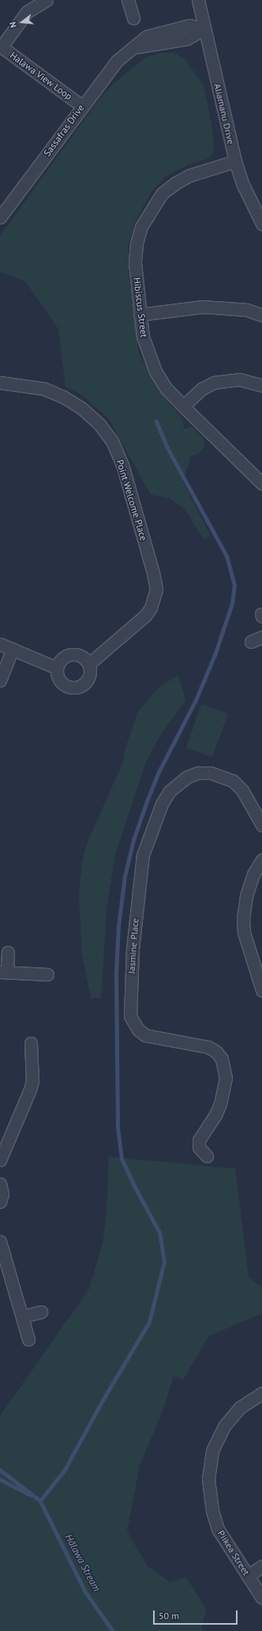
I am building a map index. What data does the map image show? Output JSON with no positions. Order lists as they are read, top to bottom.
{
  "streets": {
    "street": [
      "Halawa View Loop",
      "Aliamanu Drive",
      "Sassafras Drive",
      "Hibiscus Street",
      "Point Welcome Place",
      "Jasmine Place",
      "Piikea Street"
    ]
  },
  "crossings": [
    ["Halawa View Loop", "Sassafras Drive"],
    ["Aliamanu Drive", "Sassafras Drive"],
    ["Aliamanu Drive", "Hibiscus Street"]
  ],
  "water": ["Hālawa Stream"],
  "scale_bar": "50 m",
  "north": "left"
}
